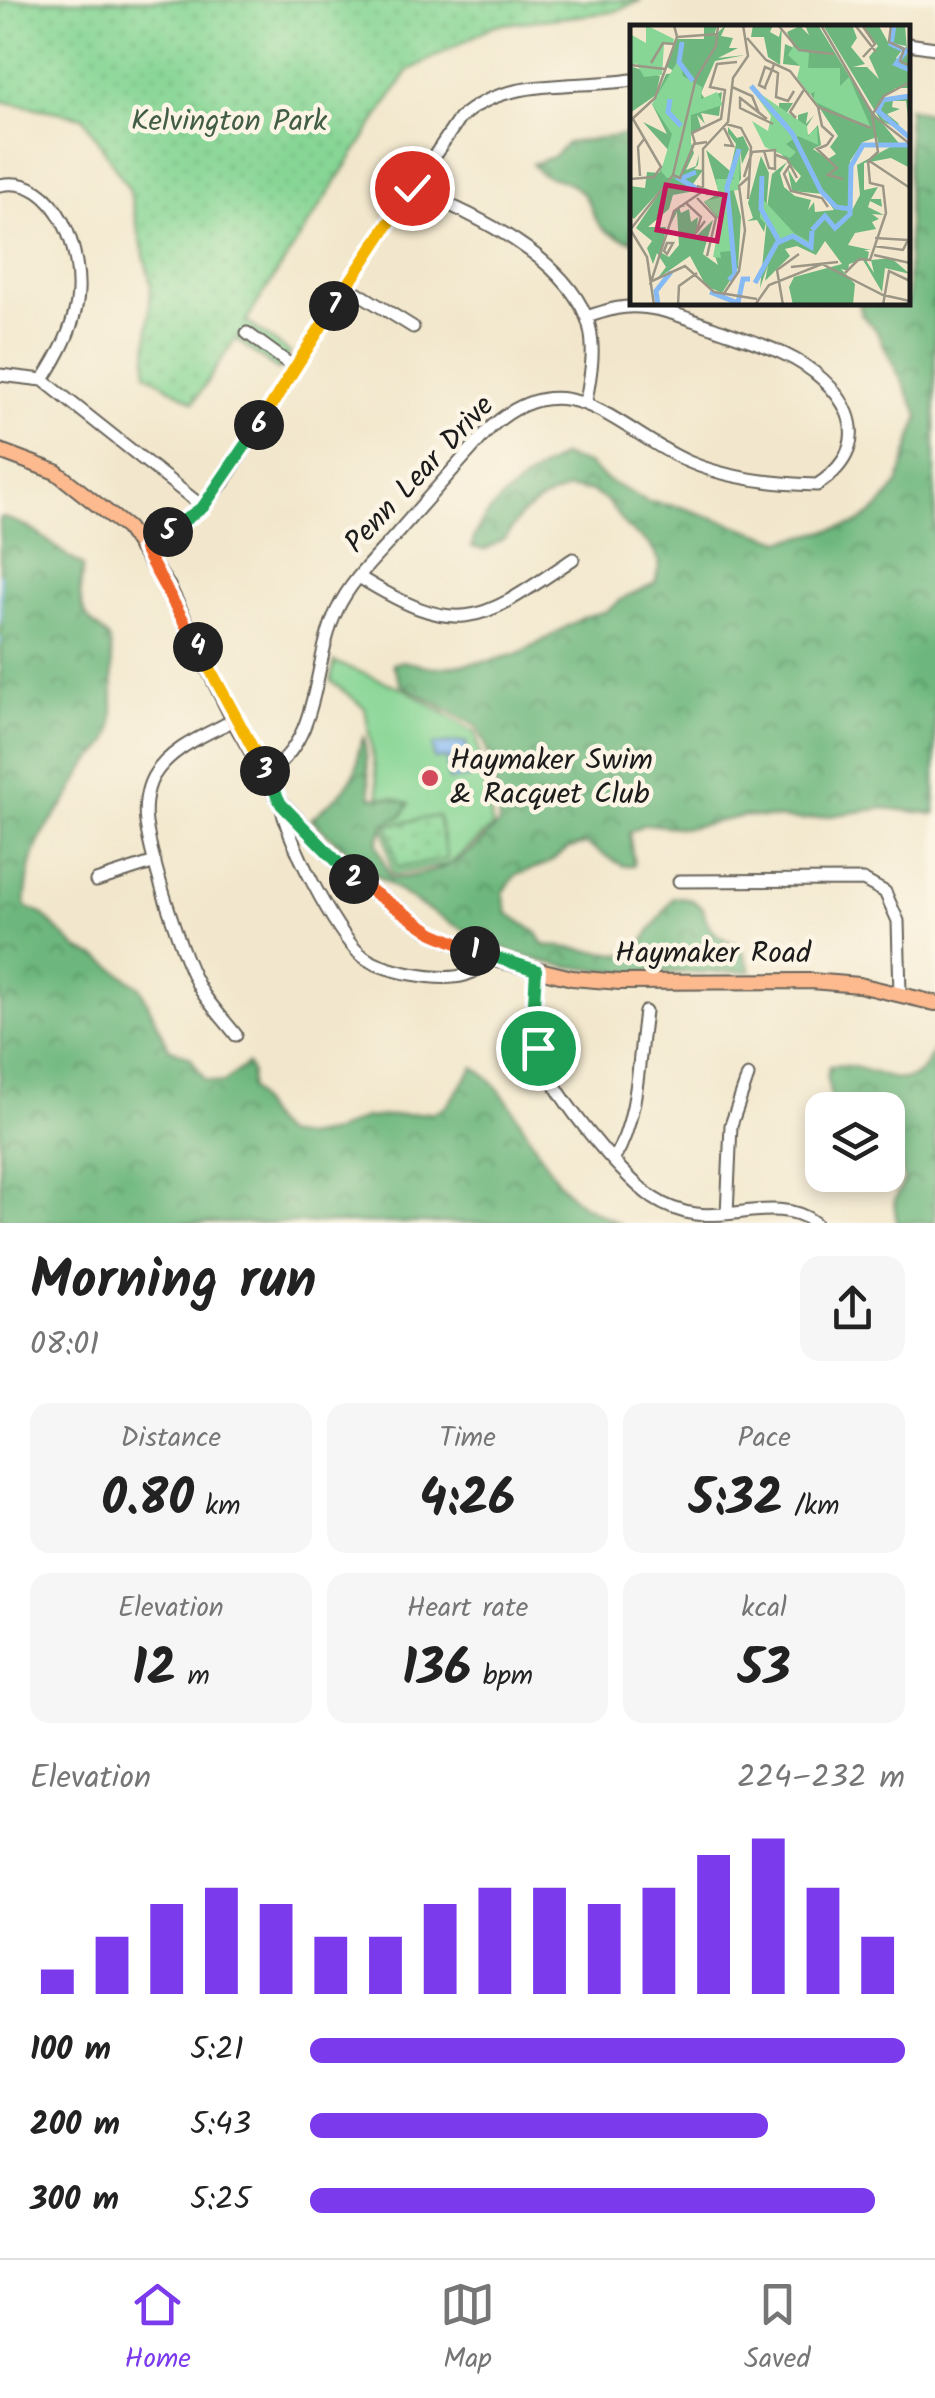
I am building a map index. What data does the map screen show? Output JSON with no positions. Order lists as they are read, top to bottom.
{
  "streets": {
    "main road": ["Haymaker Road"],
    "street": ["Penn Lear Drive"]
  },
  "crossings": [
    ["Penn Lear Drive", "Haymaker Road"]
  ],
  "parks": ["Kelvington Park"],
  "places": ["Haymaker Swim & Racquet Club"],
  "page": {
    "pins": [
      "7",
      "6",
      "5",
      "4",
      "3",
      "2",
      "1"
    ],
    "heading": ["Morning run", "08:01"],
    "stats": [
      ["Distance", "0.80 km"],
      ["Time", "4:26"],
      ["Pace", "5:32 /km"],
      ["Elevation", "12 m"],
      ["Heart rate", "136 bpm"],
      ["kcal", "53"]
    ],
    "chart": ["Elevation", "224–232 m"],
    "list": [
      {
        "name": "100 m",
        "note": "5:21"
      },
      {
        "name": "200 m",
        "note": "5:43"
      },
      {
        "name": "300 m",
        "note": "5:25"
      }
    ],
    "tabs": ["Home", "Map", "Saved"]
  }
}
